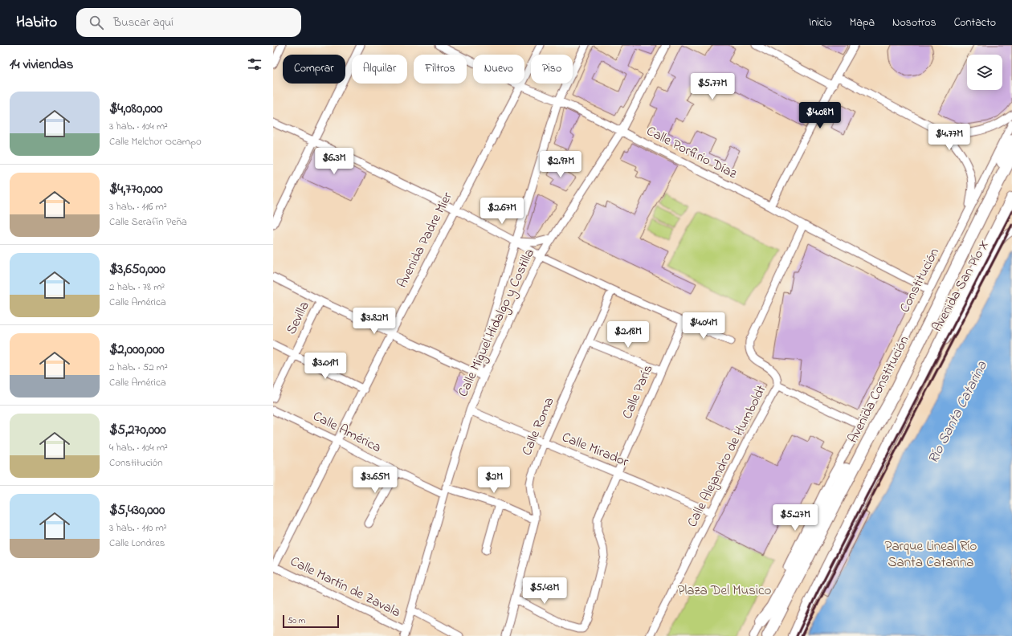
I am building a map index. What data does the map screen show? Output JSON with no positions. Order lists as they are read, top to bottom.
{
  "streets": {
    "highway": ["Avenida Constitución"],
    "street": [
      "Calle Porfirio Díaz",
      "Avenida Padre Mier",
      "Constitución",
      "Avenida San Pío X",
      "Sevilla",
      "Calle Miguel Hidalgo y Costilla",
      "Calle París",
      "Calle Roma",
      "Calle América",
      "Calle Mirador",
      "Calle Alejandro de Humboldt",
      "Calle Martín de Zavala"
    ]
  },
  "crossings": [
    ["Calle Porfirio Díaz", "Avenida Padre Mier"],
    ["Calle Porfirio Díaz", "Constitución"],
    ["Calle Porfirio Díaz", "Calle Miguel Hidalgo y Costilla"],
    ["Calle Porfirio Díaz", "Calle Alejandro de Humboldt"],
    ["Avenida Padre Mier", "Calle América"],
    ["Avenida Padre Mier", "Calle Martín de Zavala"],
    ["Calle Miguel Hidalgo y Costilla", "Calle América"],
    ["Calle Miguel Hidalgo y Costilla", "Calle Mirador"],
    ["Calle Miguel Hidalgo y Costilla", "Calle Martín de Zavala"],
    ["Calle París", "Calle Roma"],
    ["Calle París", "Calle Mirador"],
    ["Calle Roma", "Calle América"],
    ["Calle Roma", "Calle Mirador"],
    ["Calle Mirador", "Calle Alejandro de Humboldt"]
  ],
  "water": ["Río Santa Catarina"],
  "parks": ["Parque Lineal Río Santa Catarina", "Plaza Del Musico"],
  "scale_bar": "50 m",
  "page": {
    "header": "Habito",
    "search": "Buscar aquí",
    "nav": [
      "Inicio",
      "Mapa",
      "Nosotros",
      "Contacto"
    ],
    "heading": "14 viviendas",
    "chip": [
      "Comprar",
      "Alquilar",
      "Filtros",
      "Nuevo",
      "Piso"
    ],
    "price": [
      "$5.77M",
      "$4.08M",
      "$4.77M",
      "$6.3M",
      "$2.97M",
      "$2.67M",
      "$3.82M",
      "$4.04M",
      "$2.18M",
      "$3.01M",
      "$3.65M",
      "$2M",
      "$5.27M",
      "$5.43M"
    ],
    "list": [
      {
        "name": "$4,080,000",
        "note": "3 hab. · 104 m² · Calle Melchor Ocampo"
      },
      {
        "name": "$4,770,000",
        "note": "3 hab. · 116 m² · Calle Serafín Peña"
      },
      {
        "name": "$3,650,000",
        "note": "2 hab. · 78 m² · Calle América"
      },
      {
        "name": "$2,000,000",
        "note": "2 hab. · 52 m² · Calle América"
      },
      {
        "name": "$5,270,000",
        "note": "4 hab. · 104 m² · Constitución"
      },
      {
        "name": "$5,430,000",
        "note": "3 hab. · 110 m² · Calle Londres"
      }
    ],
    "scale": "50 m"
  }
}
